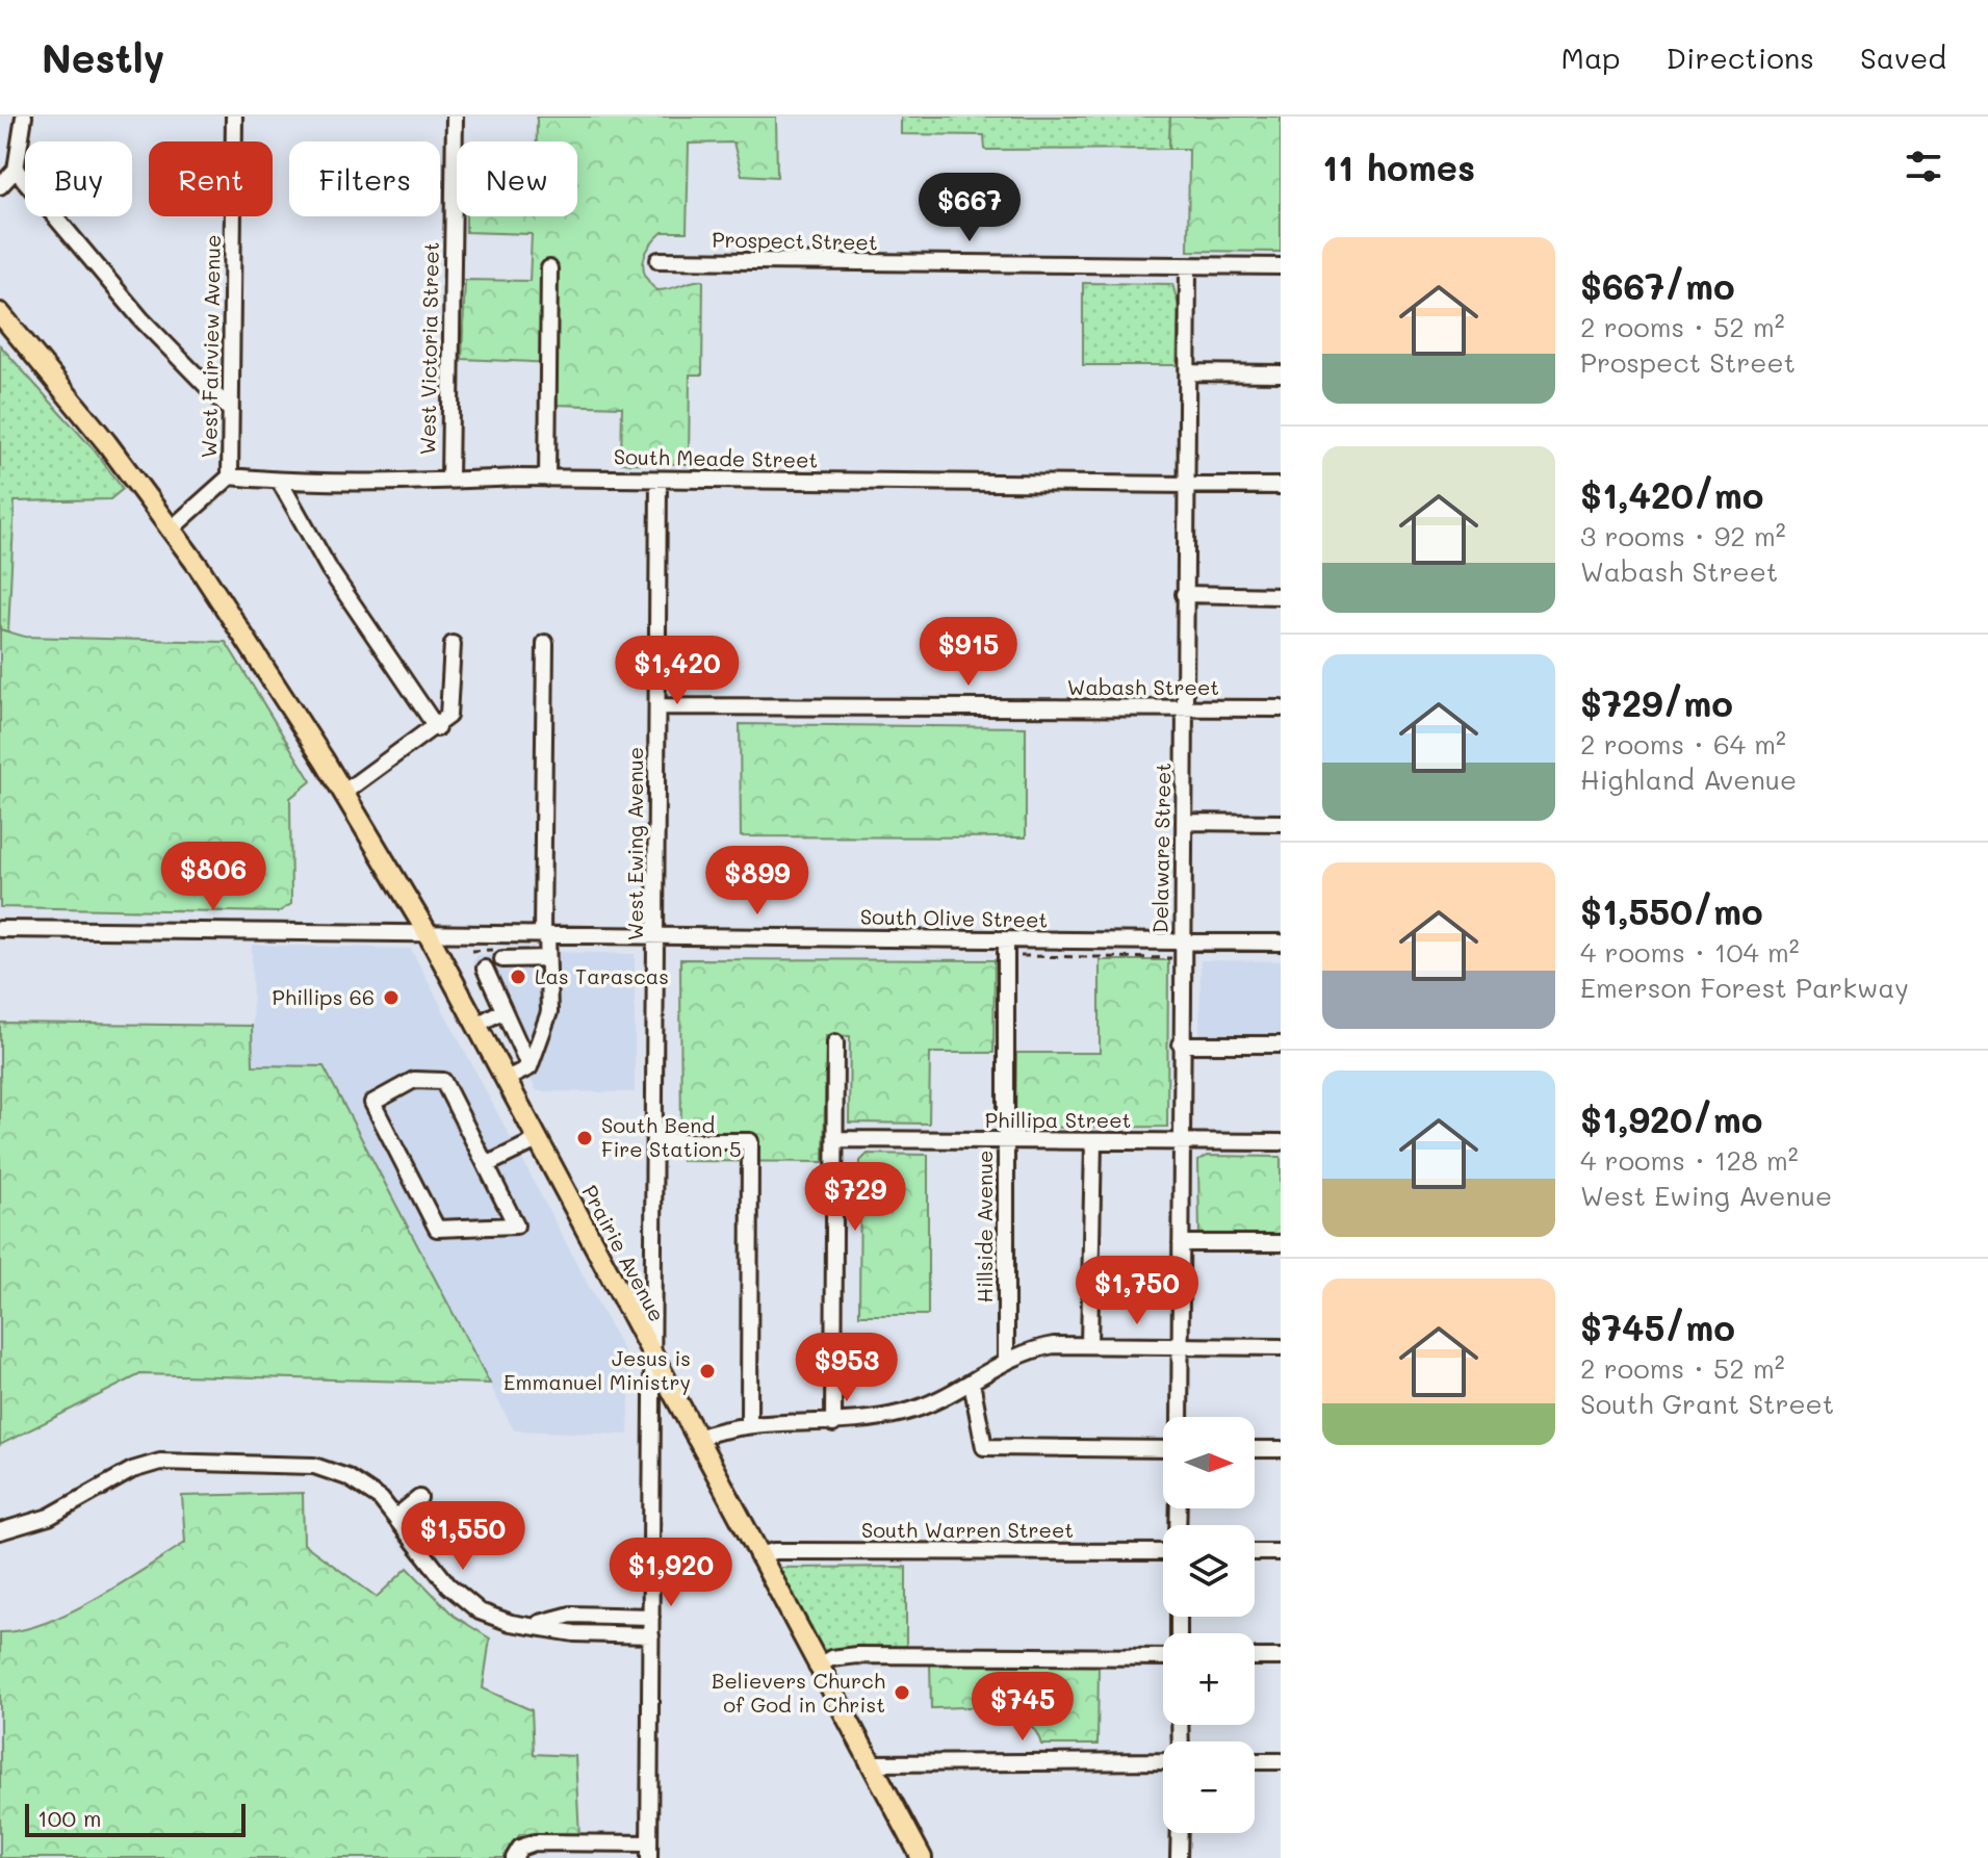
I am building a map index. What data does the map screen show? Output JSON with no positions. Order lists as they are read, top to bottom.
{
  "streets": {
    "main road": ["Prairie Avenue"],
    "street": [
      "Prospect Street",
      "West Fairview Avenue",
      "West Victoria Street",
      "South Meade Street",
      "Wabash Street",
      "West Ewing Avenue",
      "Delaware Street",
      "South Olive Street",
      "Phillipa Street",
      "Hillside Avenue",
      "South Warren Street"
    ]
  },
  "crossings": [
    ["Prospect Street", "Delaware Street"],
    ["West Fairview Avenue", "South Meade Street"],
    ["West Victoria Street", "South Meade Street"],
    ["South Meade Street", "West Ewing Avenue"],
    ["South Meade Street", "Delaware Street"],
    ["Wabash Street", "West Ewing Avenue"],
    ["Wabash Street", "Delaware Street"],
    ["West Ewing Avenue", "South Olive Street"],
    ["West Ewing Avenue", "Prairie Avenue"],
    ["Delaware Street", "South Olive Street"],
    ["Delaware Street", "Phillipa Street"],
    ["South Olive Street", "Hillside Avenue"],
    ["South Olive Street", "Prairie Avenue"],
    ["Phillipa Street", "Hillside Avenue"],
    ["Prairie Avenue", "South Warren Street"]
  ],
  "places": [
    "Las Tarascas",
    "Phillips 66",
    "South Bend Fire Station 5",
    "Jesus is Emmanuel Ministry",
    "Believers Church of God in Christ"
  ],
  "scale_bar": "100 m",
  "north": "right",
  "page": {
    "header": "Nestly",
    "nav": ["Map", "Directions", "Saved"],
    "heading": "11 homes",
    "chip": [
      "Buy",
      "Rent",
      "Filters",
      "New"
    ],
    "price": [
      "$667",
      "$915",
      "$1,420",
      "$806",
      "$899",
      "$729",
      "$1,750",
      "$953",
      "$1,550",
      "$1,920",
      "$745"
    ],
    "list": [
      {
        "name": "$667/mo",
        "note": "2 rooms · 52 m² · Prospect Street"
      },
      {
        "name": "$1,420/mo",
        "note": "3 rooms · 92 m² · Wabash Street"
      },
      {
        "name": "$729/mo",
        "note": "2 rooms · 64 m² · Highland Avenue"
      },
      {
        "name": "$1,550/mo",
        "note": "4 rooms · 104 m² · Emerson Forest Parkway"
      },
      {
        "name": "$1,920/mo",
        "note": "4 rooms · 128 m² · West Ewing Avenue"
      },
      {
        "name": "$745/mo",
        "note": "2 rooms · 52 m² · South Grant Street"
      }
    ],
    "map_buttons": ["+", "−"],
    "scale": "100 m"
  }
}
